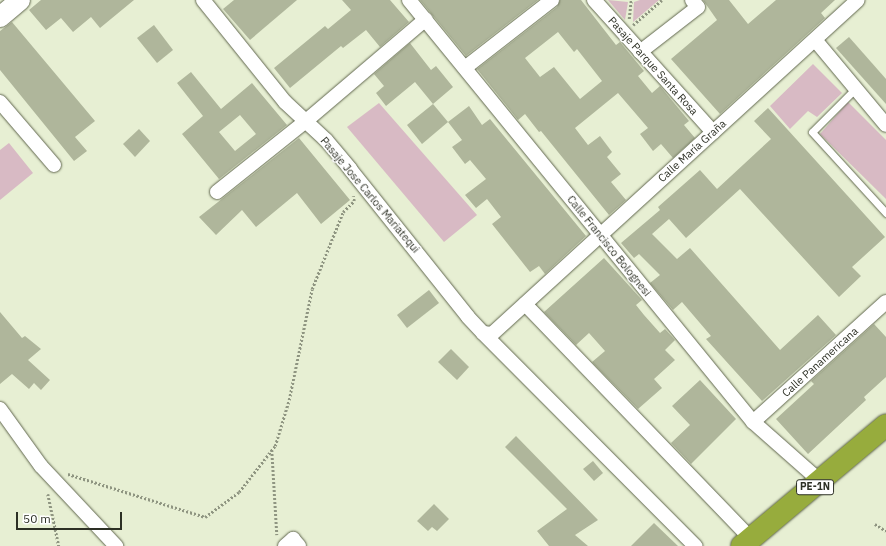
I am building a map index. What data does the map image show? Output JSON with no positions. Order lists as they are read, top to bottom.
{
  "streets": {
    "highway": ["PE-1N"],
    "street": [
      "Pasaje Parque Santa Rosa",
      "Calle María Graña",
      "Pasaje Jose Carlos Mariatequi",
      "Calle Francisco Bolognesi",
      "Calle Panamericana"
    ]
  },
  "crossings": [
    ["Pasaje Parque Santa Rosa", "Calle María Graña"],
    ["Calle María Graña", "Calle Francisco Bolognesi"],
    ["Calle Francisco Bolognesi", "Calle Panamericana"],
    ["Calle Francisco Bolognesi", "PE-1N"]
  ],
  "scale_bar": "50 m"
}
